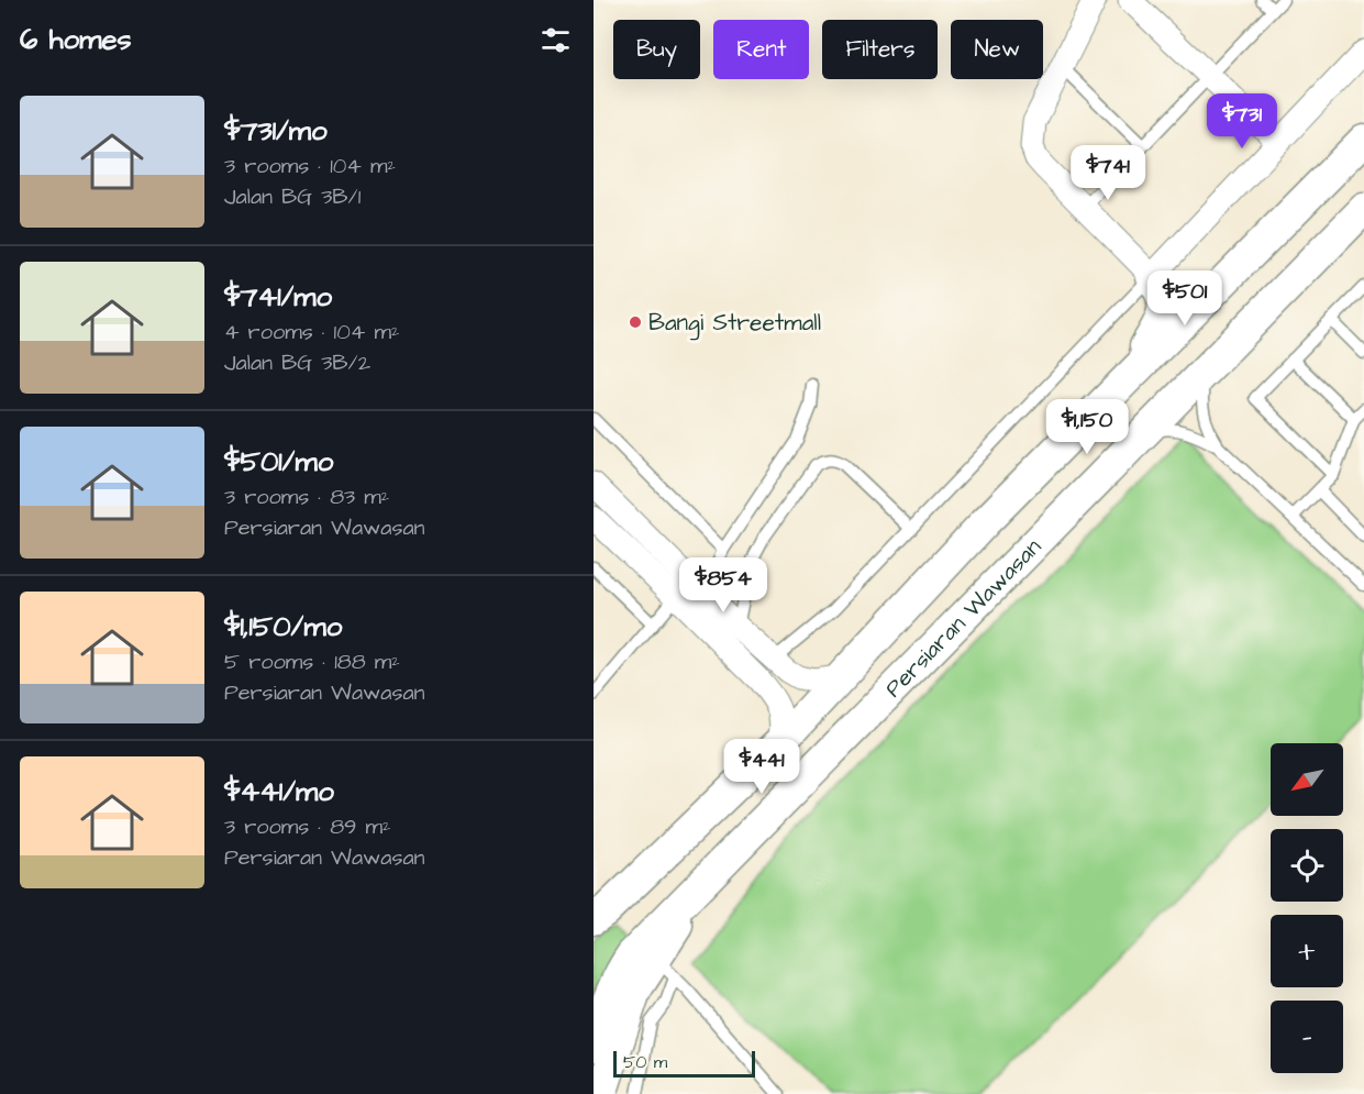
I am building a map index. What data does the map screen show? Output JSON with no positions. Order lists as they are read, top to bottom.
{
  "streets": {
    "main road": ["Persiaran Wawasan"]
  },
  "places": ["Bangi Streetmall"],
  "scale_bar": "50 m",
  "north": "bottom left",
  "page": {
    "heading": "6 homes",
    "chip": [
      "Buy",
      "Rent",
      "Filters",
      "New"
    ],
    "list": [
      {
        "name": "$731/mo",
        "note": "3 rooms · 104 m² · Jalan BG 3B/1"
      },
      {
        "name": "$741/mo",
        "note": "4 rooms · 104 m² · Jalan BG 3B/2"
      },
      {
        "name": "$501/mo",
        "note": "3 rooms · 83 m² · Persiaran Wawasan"
      },
      {
        "name": "$1,150/mo",
        "note": "5 rooms · 188 m² · Persiaran Wawasan"
      },
      {
        "name": "$441/mo",
        "note": "3 rooms · 89 m² · Persiaran Wawasan"
      }
    ],
    "price": [
      "$731",
      "$741",
      "$501",
      "$1,150",
      "$854",
      "$441"
    ],
    "map_buttons": ["+", "−"],
    "scale": "50 m"
  }
}
